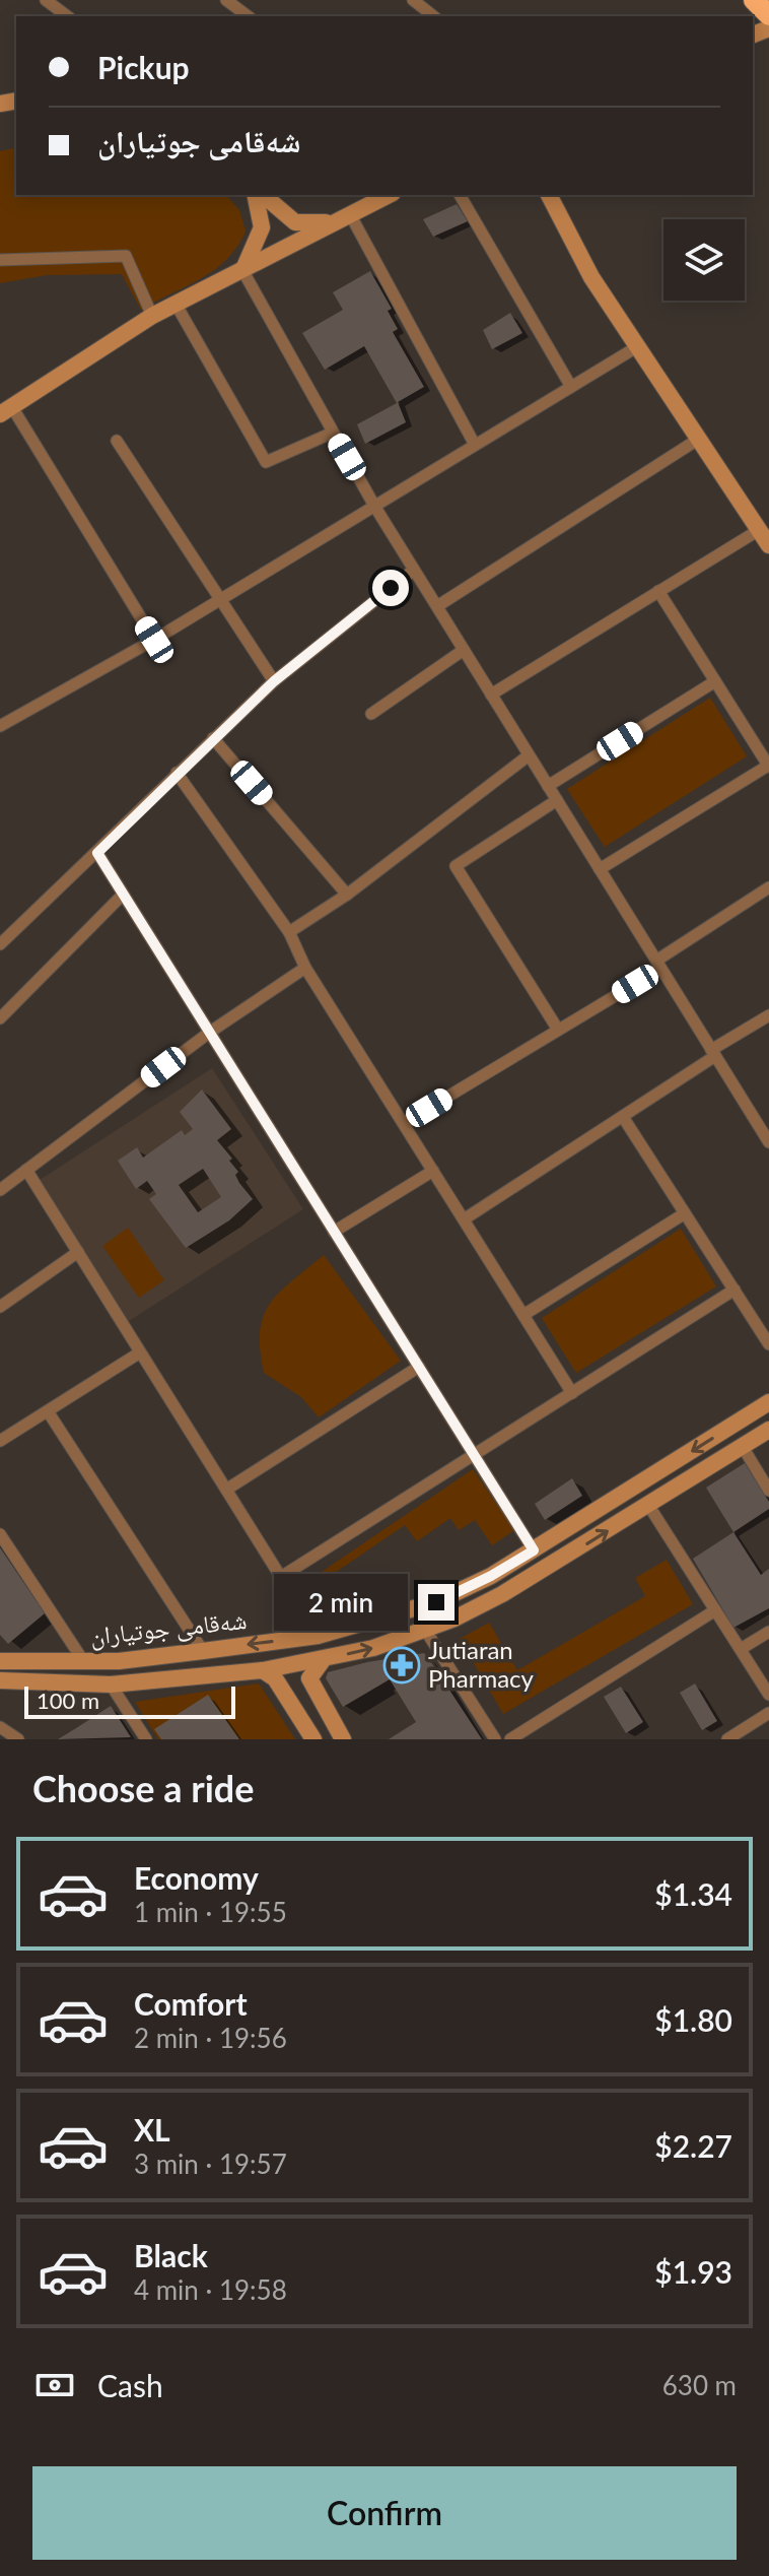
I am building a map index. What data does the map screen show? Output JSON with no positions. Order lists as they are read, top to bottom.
{
  "streets": {
    "main road": ["شەقامی جوتیاران"]
  },
  "places": {
    "pharmacy": ["Jutiaran Pharmacy"]
  },
  "scale_bar": "100 m",
  "page": {
    "banner": ["Pickup", "شەقامی جوتیاران"],
    "bubble": "2 min",
    "scale": "100 m",
    "heading": "Choose a ride",
    "list": [
      {
        "name": "Economy",
        "note": "1 min · 19:55",
        "value": "$1.34"
      },
      {
        "name": "Comfort",
        "note": "2 min · 19:56",
        "value": "$1.80"
      },
      {
        "name": "XL",
        "note": "3 min · 19:57",
        "value": "$2.27"
      },
      {
        "name": "Black",
        "note": "4 min · 19:58",
        "value": "$1.93"
      }
    ],
    "pay": ["Cash", "630 m"],
    "buttons": "Confirm"
  }
}
